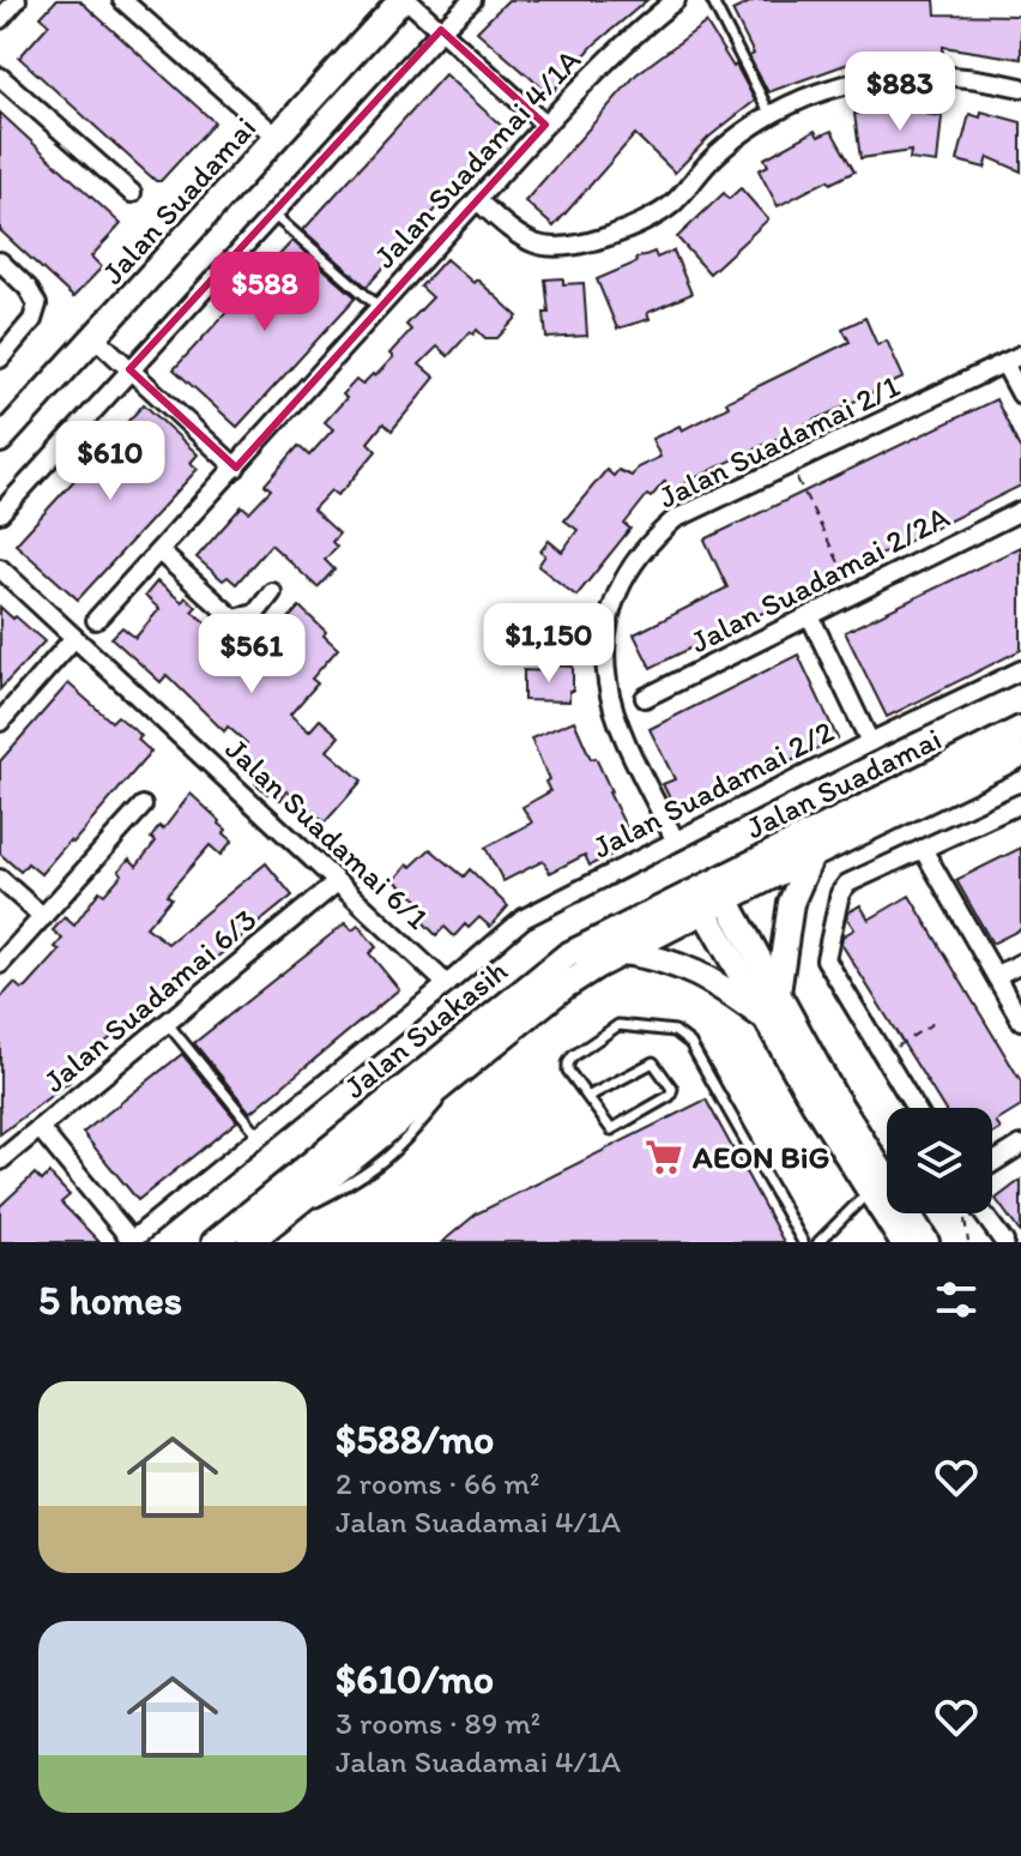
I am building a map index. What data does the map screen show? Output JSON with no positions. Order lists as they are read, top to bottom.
{
  "streets": {
    "main road": ["Jalan Suadamai", "Jalan Suakasih"],
    "street": [
      "Jalan Suadamai 4/1A",
      "Jalan Suadamai 2/1",
      "Jalan Suadamai 2/2A",
      "Jalan Suadamai 2/2",
      "Jalan Suadamai 6/1",
      "Jalan Suadamai 6/3"
    ]
  },
  "crossings": [
    ["Jalan Suadamai", "Jalan Suakasih"],
    ["Jalan Suadamai 2/1", "Jalan Suadamai 2/2"],
    ["Jalan Suadamai 2/2", "Jalan Suadamai 6/1"],
    ["Jalan Suadamai 6/1", "Jalan Suadamai 6/3"]
  ],
  "places": {
    "supermarket": ["AEON BiG"]
  },
  "page": {
    "price": [
      "$883",
      "$588",
      "$610",
      "$1,150",
      "$561"
    ],
    "heading": "5 homes",
    "list": [
      {
        "name": "$588/mo",
        "note": "2 rooms · 66 m² · Jalan Suadamai 4/1A"
      },
      {
        "name": "$610/mo",
        "note": "3 rooms · 89 m² · Jalan Suadamai 4/1A"
      }
    ]
  }
}
